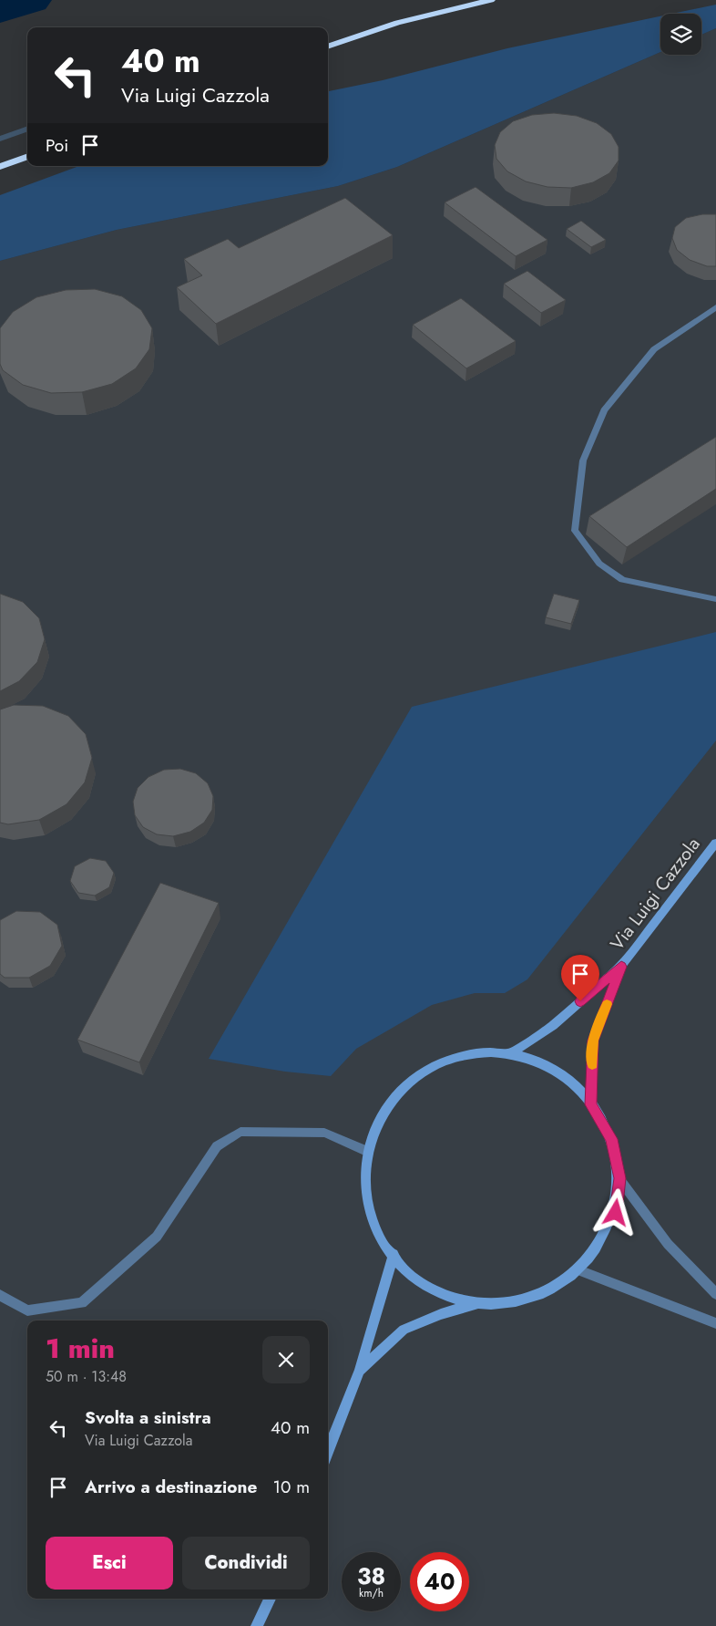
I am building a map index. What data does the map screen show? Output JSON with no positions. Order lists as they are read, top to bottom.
{
  "streets": {
    "street": ["Via Luigi Cazzola"]
  },
  "page": {
    "turn": ["40 m", "Via Luigi Cazzola"],
    "then": "Poi",
    "heading": ["1 min", "50 m · 13:48"],
    "list": [
      {
        "name": "Svolta a sinistra",
        "note": "Via Luigi Cazzola",
        "value": "40 m"
      },
      {
        "name": "Arrivo a destinazione",
        "value": "10 m"
      }
    ],
    "buttons": ["Esci", "Condividi"],
    "speed": "38 km/h",
    "limit": "40"
  }
}
